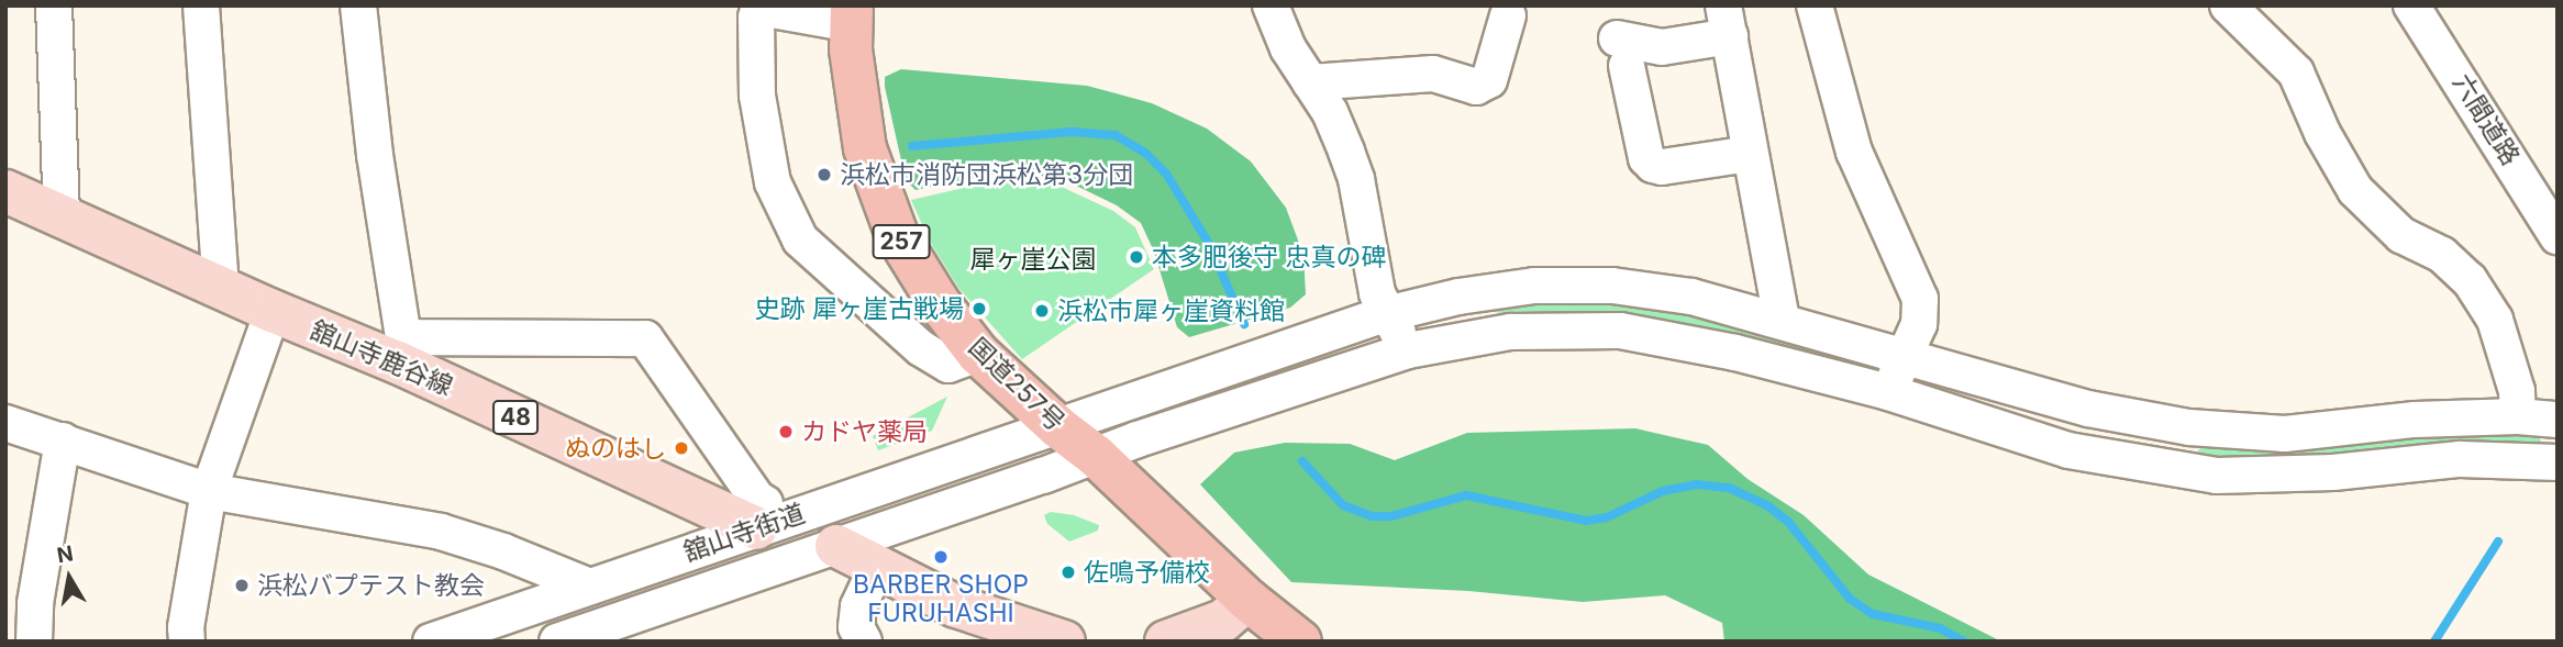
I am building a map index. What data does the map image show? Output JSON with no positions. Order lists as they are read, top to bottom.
{
  "streets": {
    "highway": ["257", "国道257号"],
    "main road": ["舘山寺鹿谷線", "48"],
    "street": ["六間道路", "舘山寺街道"]
  },
  "crossings": [
    ["舘山寺鹿谷線", "舘山寺街道"],
    ["国道257号", "舘山寺街道"]
  ],
  "parks": ["犀ヶ崖公園"],
  "places": [
    "浜松市消防団浜松第3分団",
    "本多肥後守 忠真の碑",
    "史跡 犀ヶ崖古戦場",
    "浜松市犀ヶ崖資料館",
    "カドヤ薬局",
    "ぬのはし",
    "BARBER SHOP FURUHASHI",
    "佐鳴予備校",
    "浜松バプテスト教会"
  ],
  "north": "top"
}
